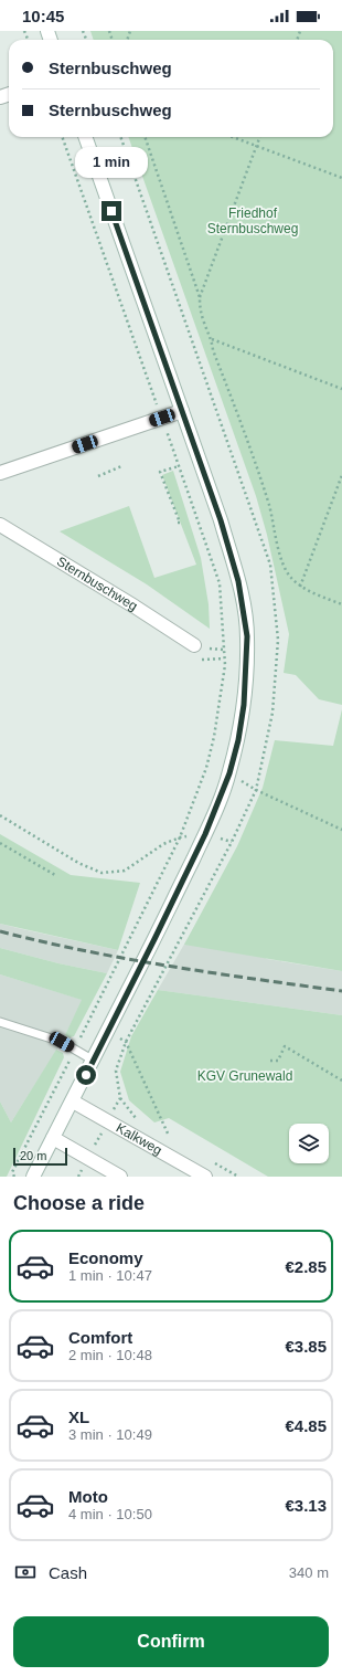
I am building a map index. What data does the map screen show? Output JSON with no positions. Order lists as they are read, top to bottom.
{
  "streets": {
    "main road": ["Sternbuschweg", "Kalkweg"]
  },
  "parks": ["Friedhof Sternbuschweg", "KGV Grunewald"],
  "scale_bar": "20 m",
  "page": {
    "status": "10:45",
    "banner": ["Sternbuschweg", "Sternbuschweg"],
    "bubble": "1 min",
    "scale": "20 m",
    "heading": "Choose a ride",
    "list": [
      {
        "name": "Economy",
        "note": "1 min · 10:47",
        "value": "€2.85"
      },
      {
        "name": "Comfort",
        "note": "2 min · 10:48",
        "value": "€3.85"
      },
      {
        "name": "XL",
        "note": "3 min · 10:49",
        "value": "€4.85"
      },
      {
        "name": "Moto",
        "note": "4 min · 10:50",
        "value": "€3.13"
      }
    ],
    "pay": ["Cash", "340 m"],
    "buttons": "Confirm"
  }
}
